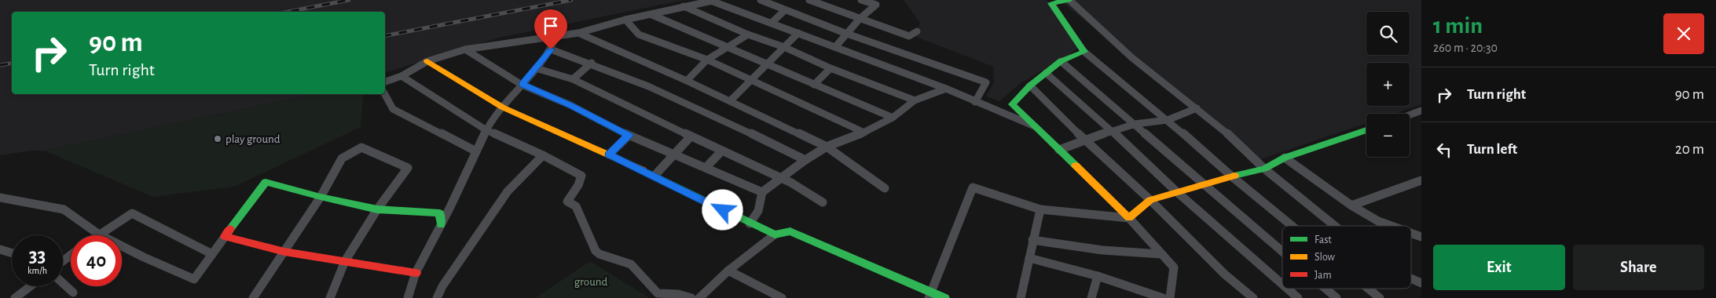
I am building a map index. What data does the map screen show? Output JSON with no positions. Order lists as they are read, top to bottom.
{
  "parks": ["ground"],
  "places": ["play ground"],
  "legend": ["Fast", "Slow", "Jam"],
  "page": {
    "heading": ["1 min", "260 m · 20:30"],
    "map_buttons": ["+", "−"],
    "turn": ["90 m", "Turn right"],
    "list": [
      {
        "name": "Turn right",
        "value": "90 m"
      },
      {
        "name": "Turn left",
        "value": "20 m"
      }
    ],
    "speed": "33 km/h",
    "limit": "40",
    "buttons": ["Exit", "Share"]
  }
}
